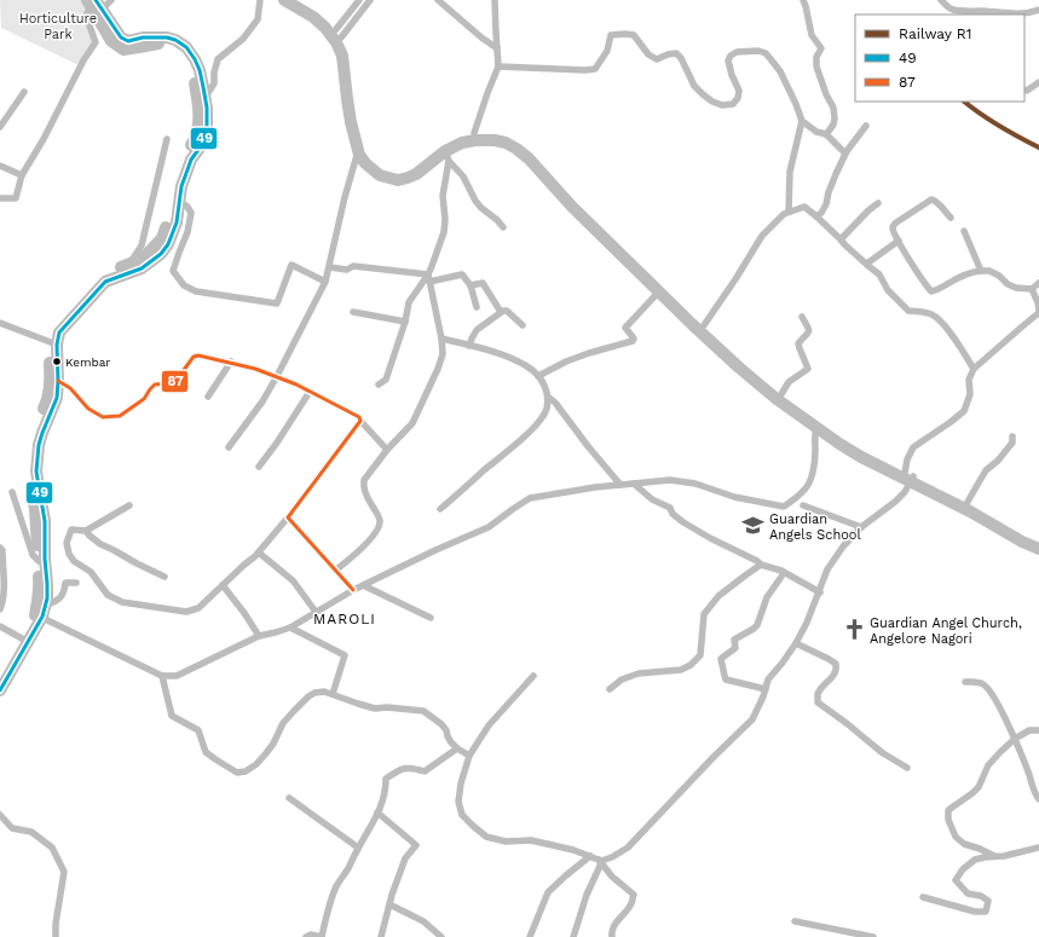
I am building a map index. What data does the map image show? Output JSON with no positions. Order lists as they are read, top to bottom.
{
  "districts": ["MAROLI"],
  "parks": ["Horticulture Park"],
  "places": {
    "other": ["Kembar"],
    "school or university": ["Guardian Angels School"],
    "church": ["Guardian Angel Church, Angelore Nagori"]
  },
  "lines": ["transit line 49", "rail line R1", "transit line 87"],
  "legend": ["Railway R1", "49", "87"]
}
